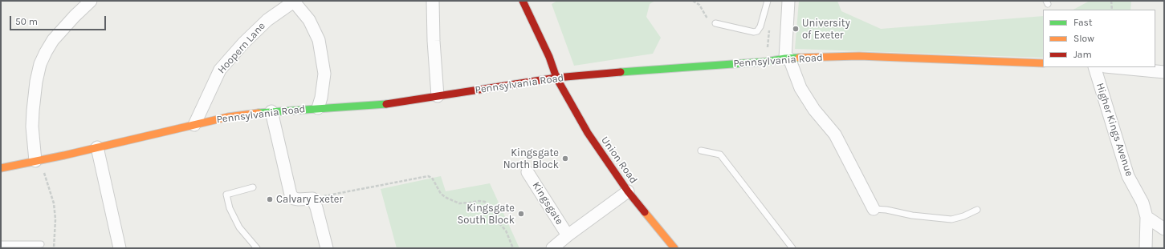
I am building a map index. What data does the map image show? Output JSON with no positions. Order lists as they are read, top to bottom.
{
  "streets": {
    "street": [
      "Hoopern Lane",
      "Pennsylvania Road",
      "Higher Kings Avenue",
      "Union Road",
      "Kingsgate"
    ]
  },
  "crossings": [
    ["Hoopern Lane", "Pennsylvania Road"],
    ["Pennsylvania Road", "Union Road"]
  ],
  "places": [
    "University of Exeter",
    "Kingsgate North Block",
    "Calvary Exeter",
    "Kingsgate South Block"
  ],
  "legend": ["Fast", "Slow", "Jam"],
  "scale_bar": "50 m"
}
